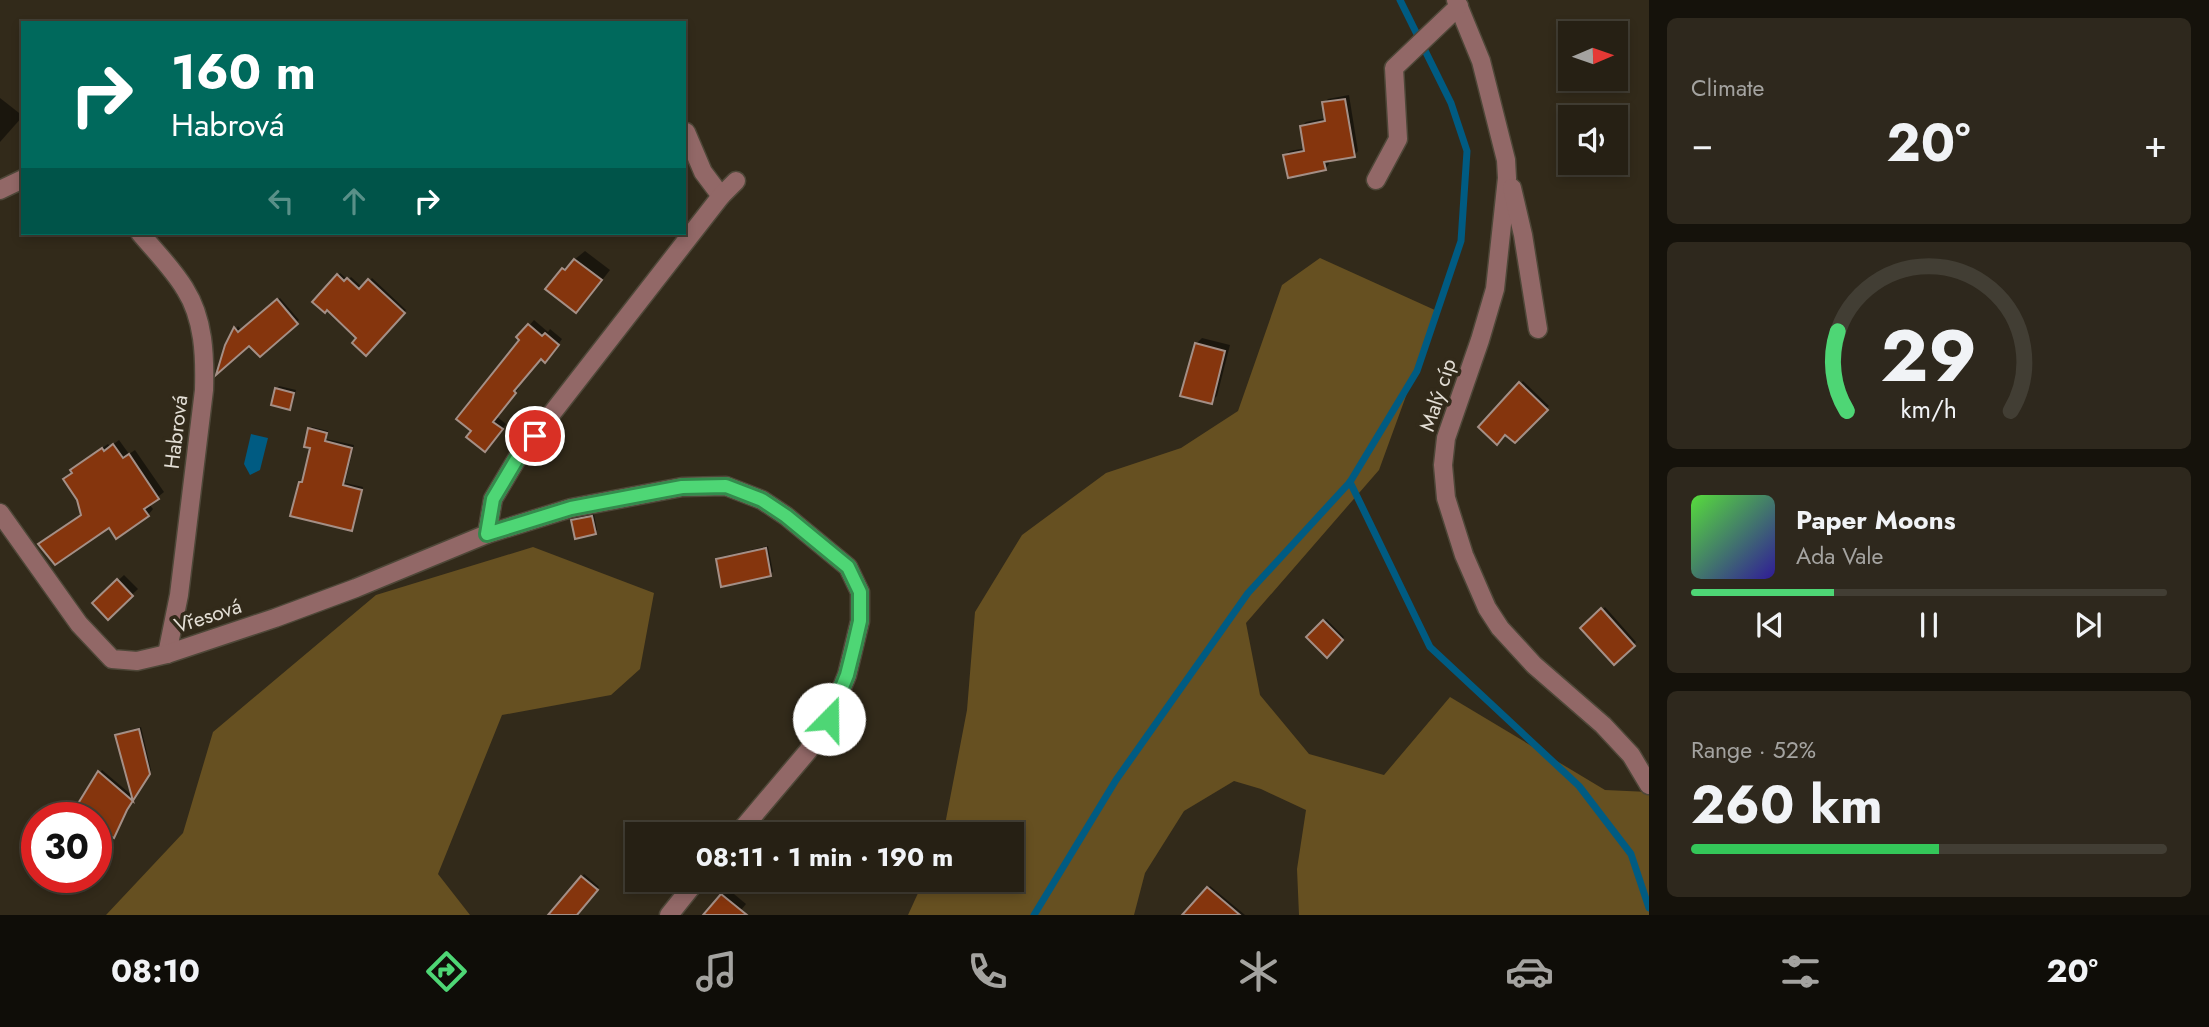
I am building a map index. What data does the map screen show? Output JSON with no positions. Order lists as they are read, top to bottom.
{
  "streets": {
    "street": ["Malý cíp", "Habrová", "Vřesová"]
  },
  "crossings": [
    ["Habrová", "Vřesová"]
  ],
  "north": "right",
  "page": {
    "tile": [
      "Climate",
      ["Range · 52%", "260 km"]
    ],
    "turn": ["160 m", "Habrová"],
    "heat": ["−", "20°", "+"],
    "song": ["Paper Moons", "Ada Vale"],
    "limit": "30",
    "trip": "08:11 · 1 min · 190 m",
    "tabs": ["08:10", "20°"],
    "gauge": ["29", "km/h"]
  }
}
